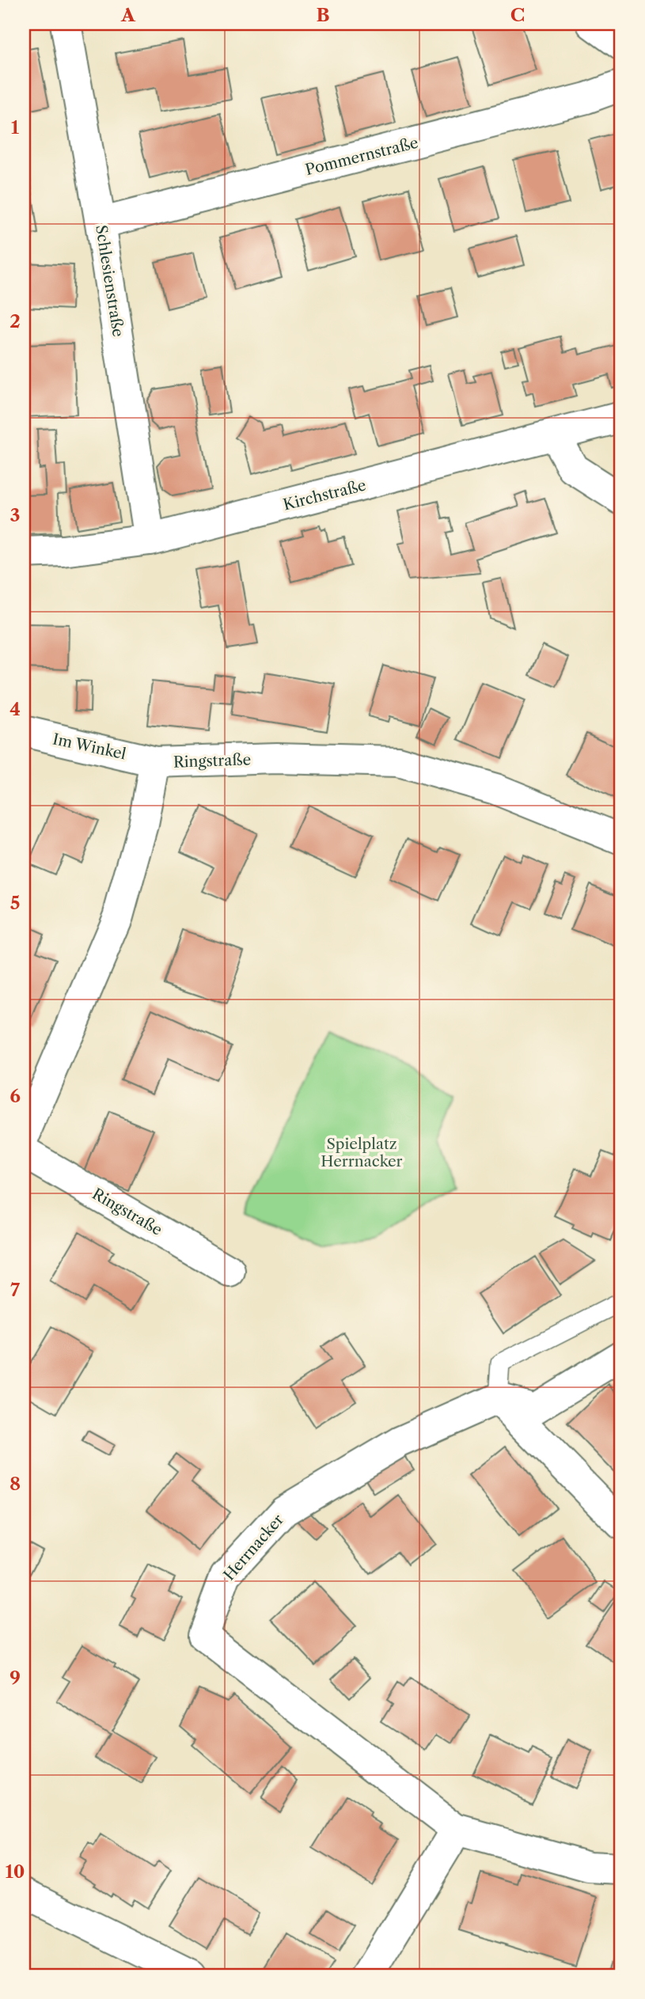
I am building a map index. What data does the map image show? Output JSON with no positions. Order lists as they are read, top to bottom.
{
  "streets": {
    "street": [
      "Pommernstraße",
      "Schlesienstraße",
      "Kirchstraße",
      "Im Winkel",
      "Ringstraße",
      "Herrnacker"
    ]
  },
  "crossings": [
    ["Pommernstraße", "Schlesienstraße"],
    ["Schlesienstraße", "Kirchstraße"],
    ["Im Winkel", "Ringstraße"]
  ],
  "parks": ["Spielplatz Herrnacker"],
  "grid": {
    "columns": ["A", "B", "C"],
    "rows": [
      "1",
      "2",
      "3",
      "4",
      "5",
      "6",
      "7",
      "8",
      "9",
      "10"
    ]
  }
}
